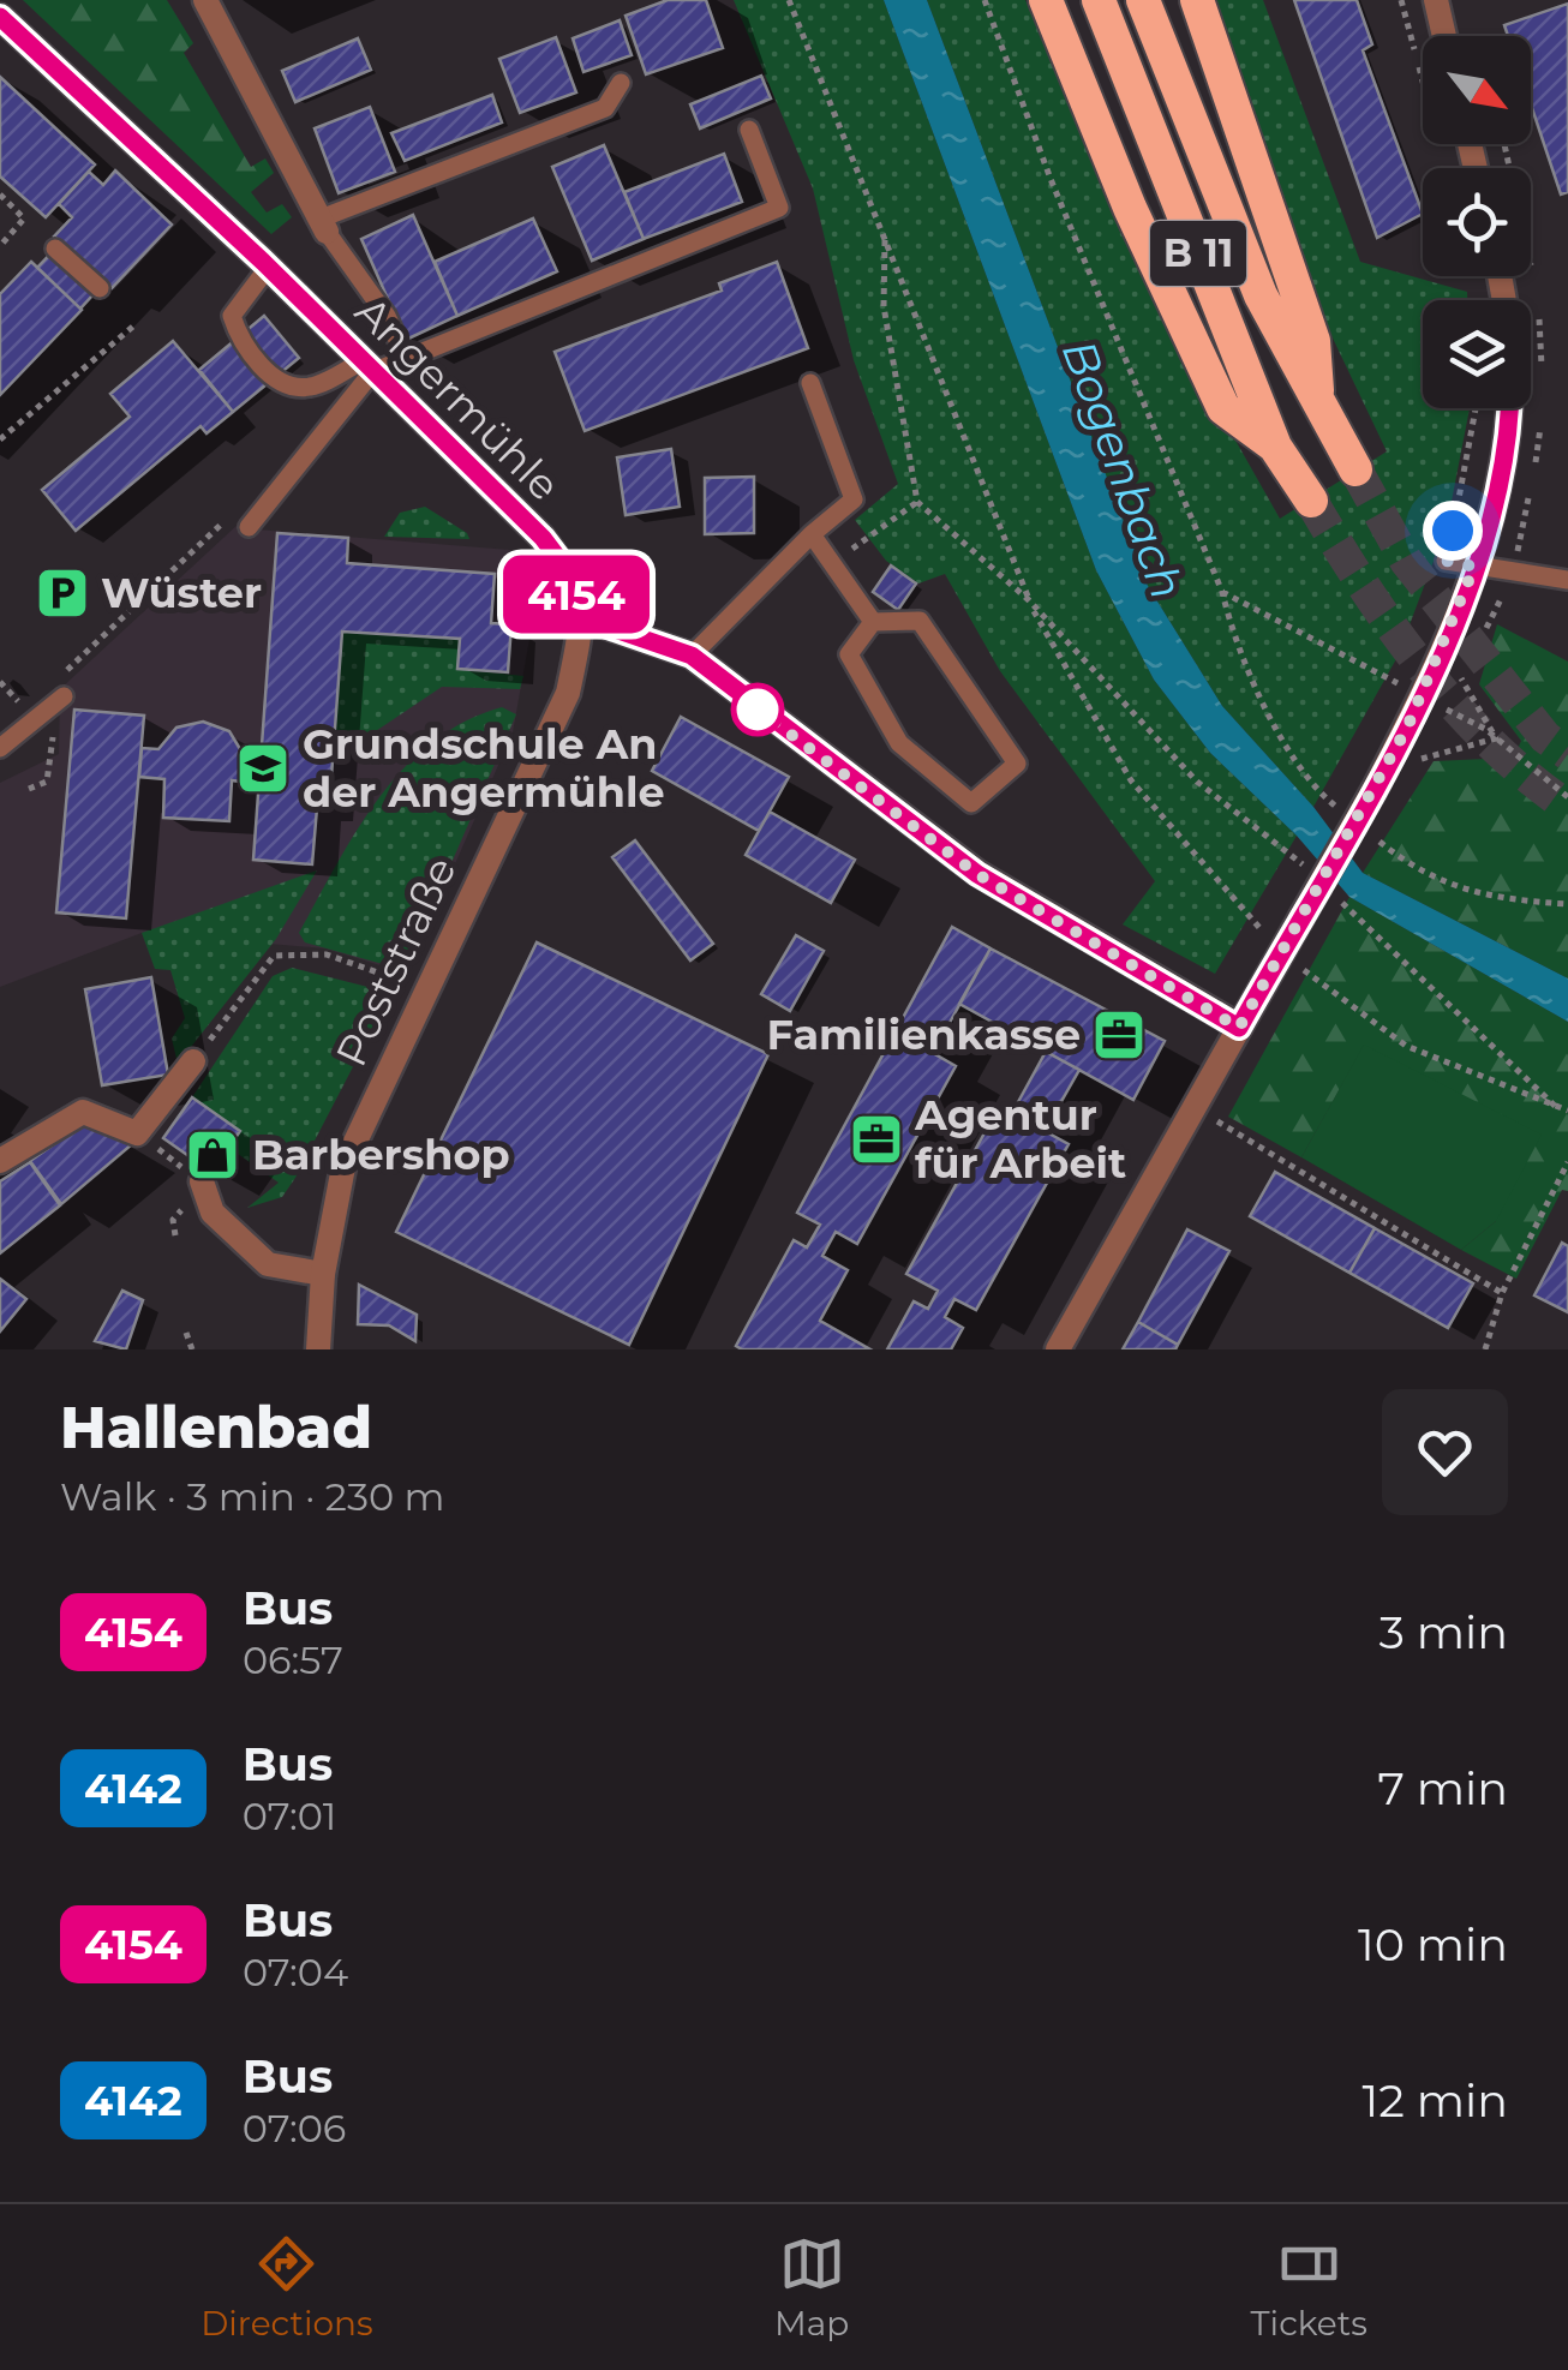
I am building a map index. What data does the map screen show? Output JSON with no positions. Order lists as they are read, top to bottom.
{
  "streets": {
    "highway": ["B 11"],
    "street": ["Angermühle", "Poststraße"]
  },
  "crossings": [
    ["Angermühle", "Poststraße"]
  ],
  "water": ["Bogenbach"],
  "places": {
    "parking": ["Wüster"],
    "school or university": ["Grundschule An der Angermühle"],
    "office": ["Familienkasse", "Agentur für Arbeit"],
    "shop": ["Barbershop"]
  },
  "lines": ["bus line 4154"],
  "north": "bottom right",
  "page": {
    "on_map": "4154",
    "heading": ["Hallenbad", "Walk · 3 min · 230 m"],
    "list": [
      {
        "mark": "4154",
        "name": "Bus",
        "note": "06:57",
        "value": "3 min"
      },
      {
        "mark": "4142",
        "name": "Bus",
        "note": "07:01",
        "value": "7 min"
      },
      {
        "mark": "4154",
        "name": "Bus",
        "note": "07:04",
        "value": "10 min"
      },
      {
        "mark": "4142",
        "name": "Bus",
        "note": "07:06",
        "value": "12 min"
      }
    ],
    "tabs": ["Directions", "Map", "Tickets"]
  }
}
